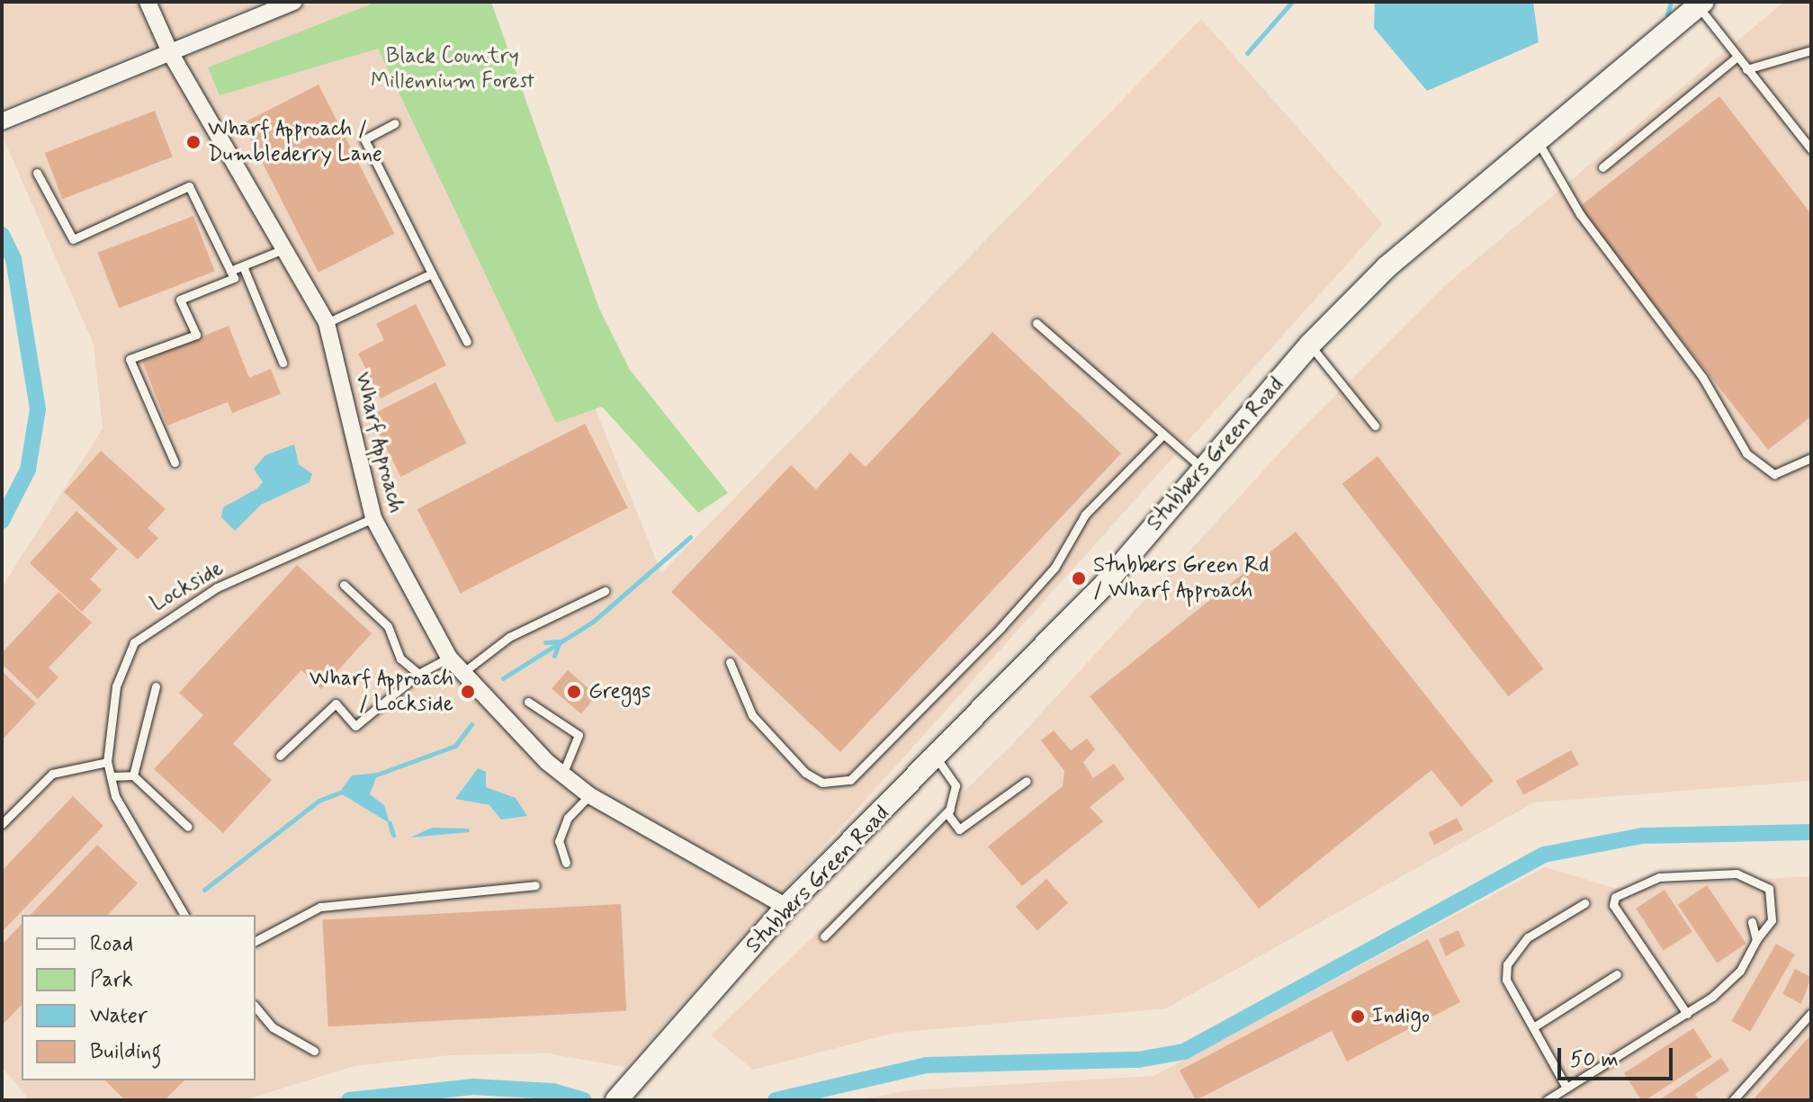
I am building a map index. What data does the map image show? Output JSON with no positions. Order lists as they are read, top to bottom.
{
  "streets": {
    "street": ["Wharf Approach", "Stubbers Green Road"],
    "lane": ["Lockside"]
  },
  "crossings": [
    ["Wharf Approach", "Stubbers Green Road"],
    ["Wharf Approach", "Lockside"]
  ],
  "parks": ["Black Country Millennium Forest"],
  "places": [
    "Wharf Approach / Dumblederry Lane",
    "Stubbers Green Rd / Wharf Approach",
    "Wharf Approach / Lockside",
    "Greggs",
    "Indigo"
  ],
  "legend": [
    "Road",
    "Park",
    "Water",
    "Building"
  ],
  "scale_bar": "50 m"
}
